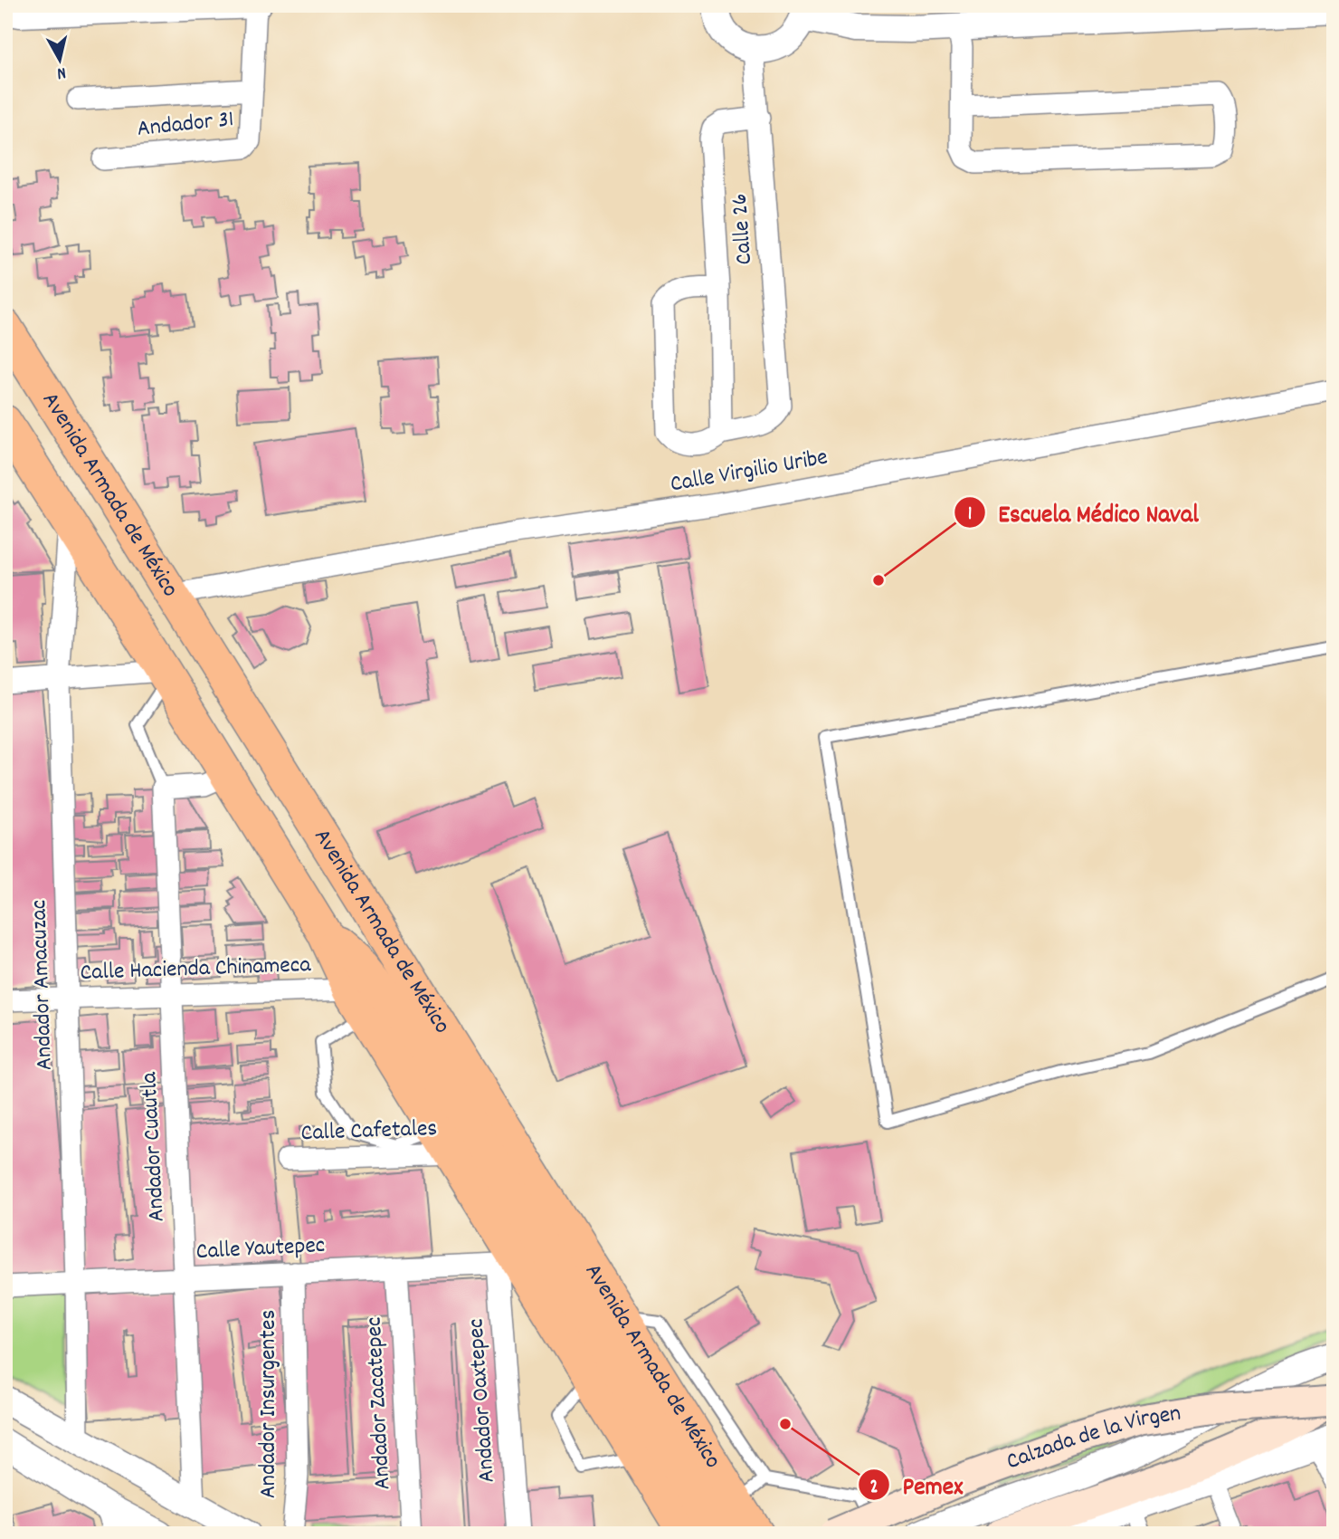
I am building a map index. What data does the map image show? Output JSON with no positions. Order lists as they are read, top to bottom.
{
  "streets": {
    "main road": ["Avenida Armada de México", "Calzada de la Virgen"],
    "street": [
      "Andador 31",
      "Calle 26",
      "Calle Virgilio Uribe",
      "Calle Hacienda Chinameca",
      "Andador Amacuzac",
      "Calle Cafetales",
      "Andador Cuautla",
      "Calle Yautepec",
      "Andador Oaxtepec",
      "Andador Zacatepec",
      "Andador Insurgentes"
    ]
  },
  "crossings": [
    ["Calle Virgilio Uribe", "Avenida Armada de México"],
    ["Avenida Armada de México", "Calle Hacienda Chinameca"],
    ["Avenida Armada de México", "Andador Amacuzac"],
    ["Avenida Armada de México", "Calle Cafetales"],
    ["Avenida Armada de México", "Andador Cuautla"],
    ["Avenida Armada de México", "Calle Yautepec"],
    ["Avenida Armada de México", "Andador Oaxtepec"],
    ["Calle Hacienda Chinameca", "Andador Amacuzac"],
    ["Calle Hacienda Chinameca", "Andador Cuautla"],
    ["Andador Amacuzac", "Calle Yautepec"],
    ["Andador Cuautla", "Calle Yautepec"],
    ["Calle Yautepec", "Andador Oaxtepec"],
    ["Calle Yautepec", "Andador Zacatepec"],
    ["Calle Yautepec", "Andador Insurgentes"]
  ],
  "places": ["Escuela Médico Naval", "Pemex"],
  "north": "bottom"
}
